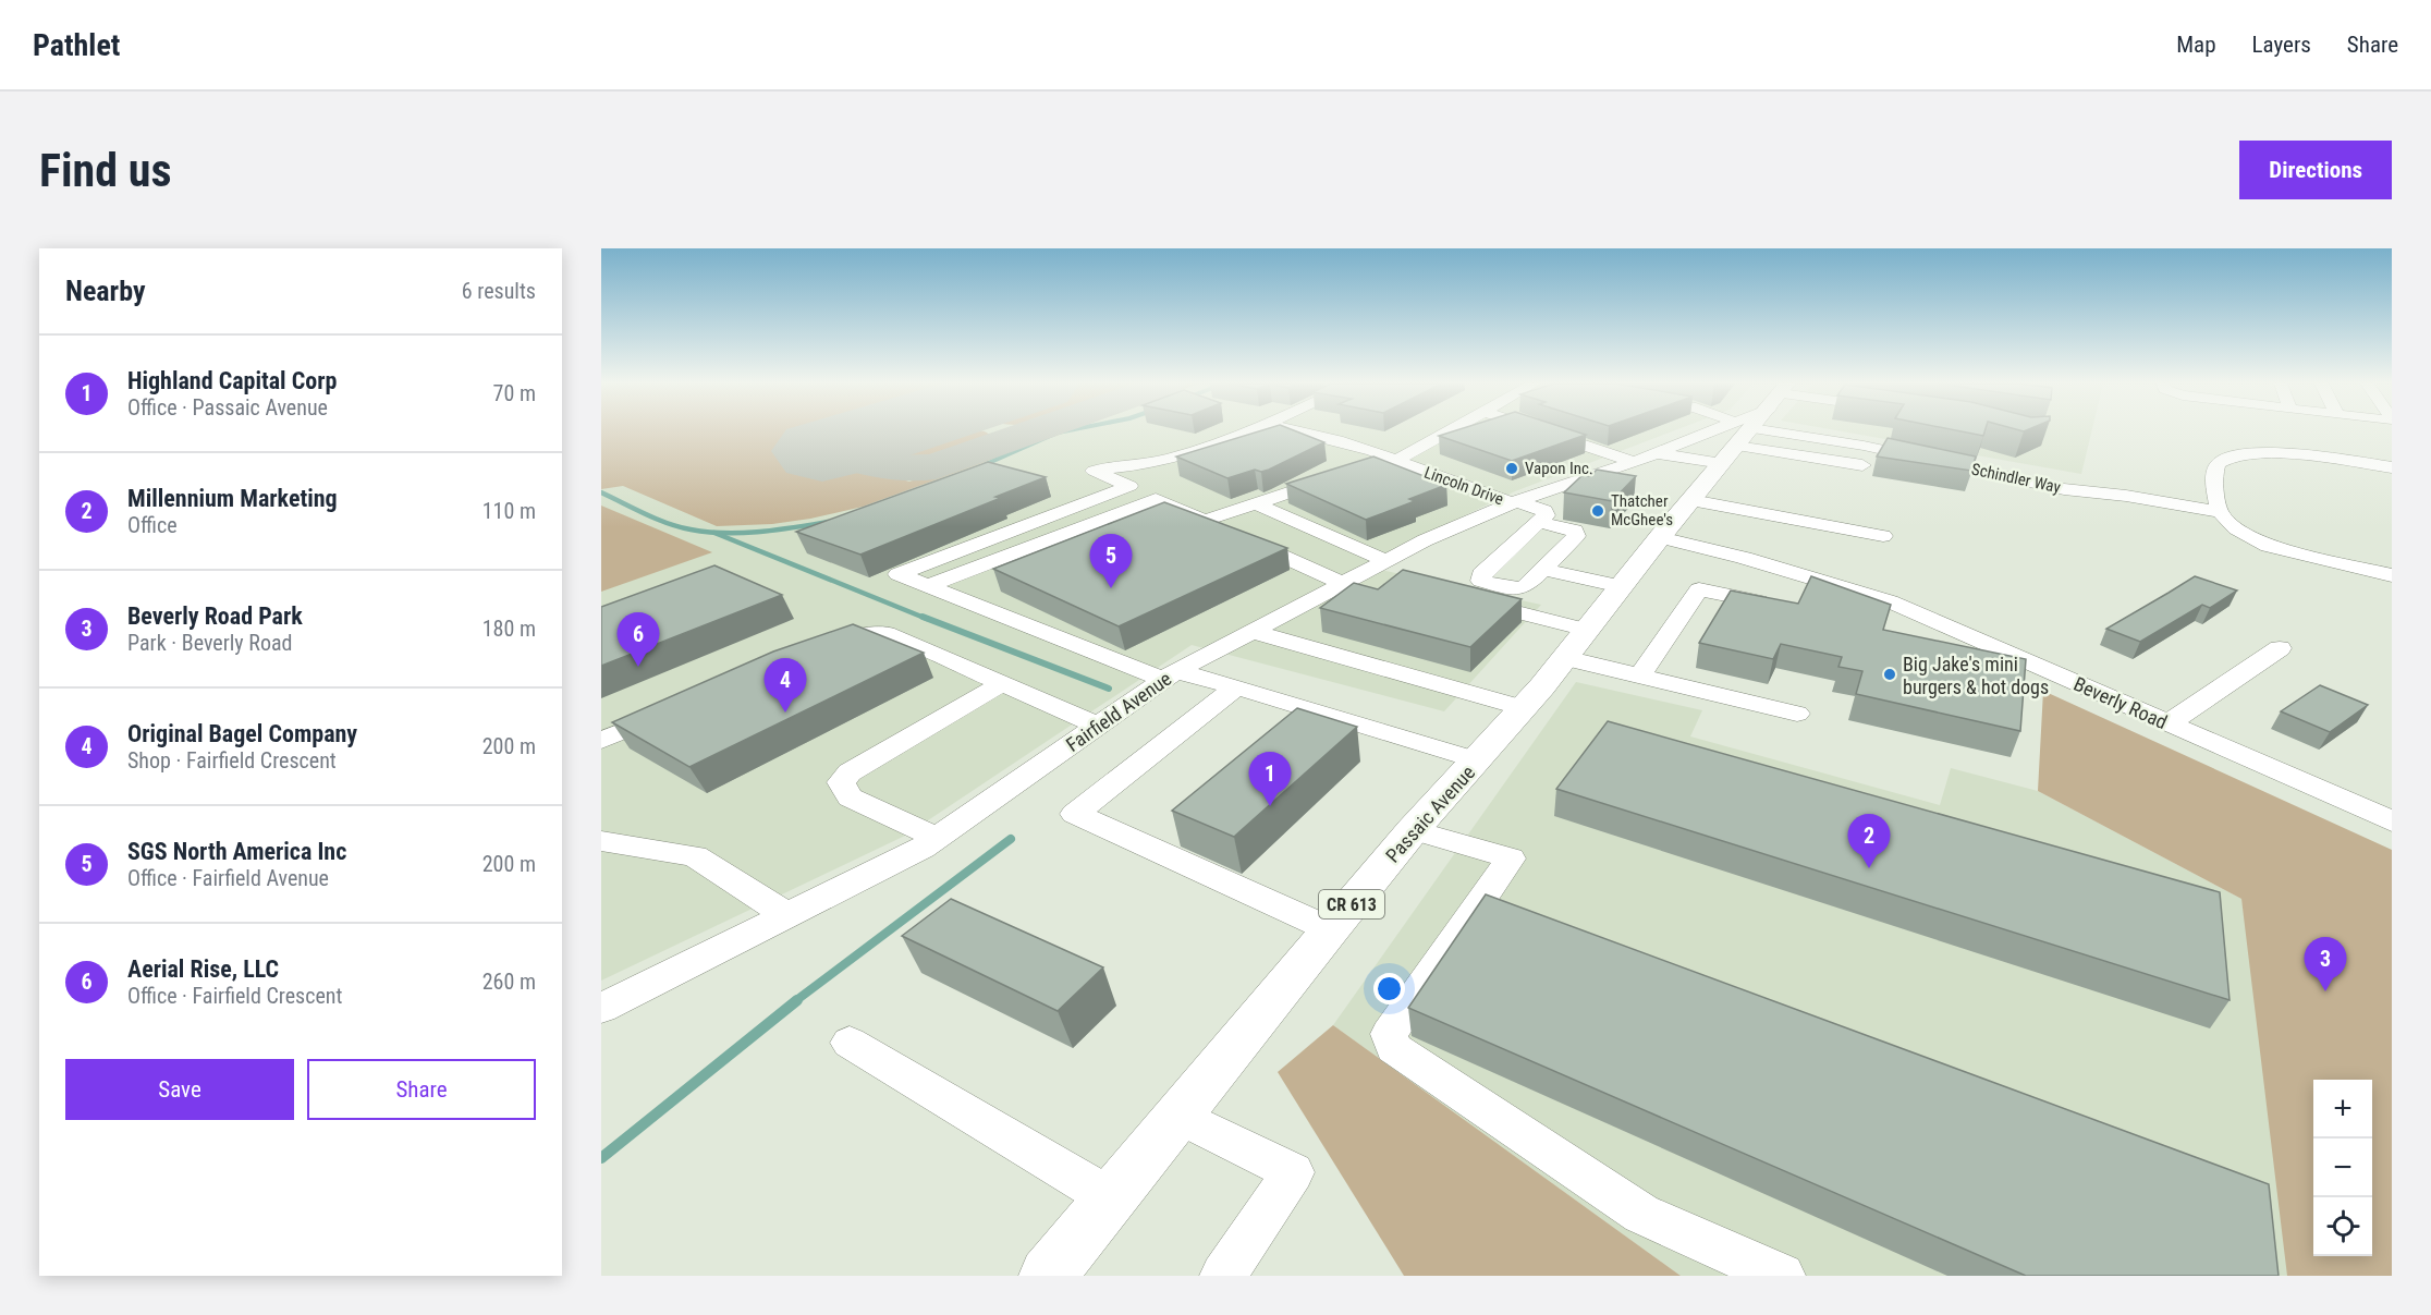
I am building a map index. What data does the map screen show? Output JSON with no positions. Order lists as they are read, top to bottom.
{
  "streets": {
    "main road": ["Passaic Avenue", "CR 613"],
    "street": [
      "Schindler Way",
      "Lincoln Drive",
      "Beverly Road",
      "Fairfield Avenue"
    ]
  },
  "crossings": [
    ["Lincoln Drive", "Fairfield Avenue"],
    ["Beverly Road", "Passaic Avenue"],
    ["Fairfield Avenue", "Passaic Avenue"]
  ],
  "places": ["Vapon Inc.", "Thatcher McGhee's", "Big Jake's mini burgers & hot dogs"],
  "page": {
    "header": "Pathlet",
    "nav": ["Map", "Layers", "Share"],
    "buttons": [
      "Directions",
      ["Save", "Share"]
    ],
    "title": "Find us",
    "heading": ["Nearby", "6 results"],
    "list": [
      {
        "mark": "1",
        "name": "Highland Capital Corp",
        "note": "Office · Passaic Avenue",
        "value": "70 m"
      },
      {
        "mark": "2",
        "name": "Millennium Marketing",
        "note": "Office",
        "value": "110 m"
      },
      {
        "mark": "3",
        "name": "Beverly Road Park",
        "note": "Park · Beverly Road",
        "value": "180 m"
      },
      {
        "mark": "4",
        "name": "Original Bagel Company",
        "note": "Shop · Fairfield Crescent",
        "value": "200 m"
      },
      {
        "mark": "5",
        "name": "SGS North America Inc",
        "note": "Office · Fairfield Avenue",
        "value": "200 m"
      },
      {
        "mark": "6",
        "name": "Aerial Rise, LLC",
        "note": "Office · Fairfield Crescent",
        "value": "260 m"
      }
    ],
    "pins": [
      "5",
      "6",
      "4",
      "1",
      "2",
      "3"
    ],
    "map_buttons": ["+", "−"]
  }
}
